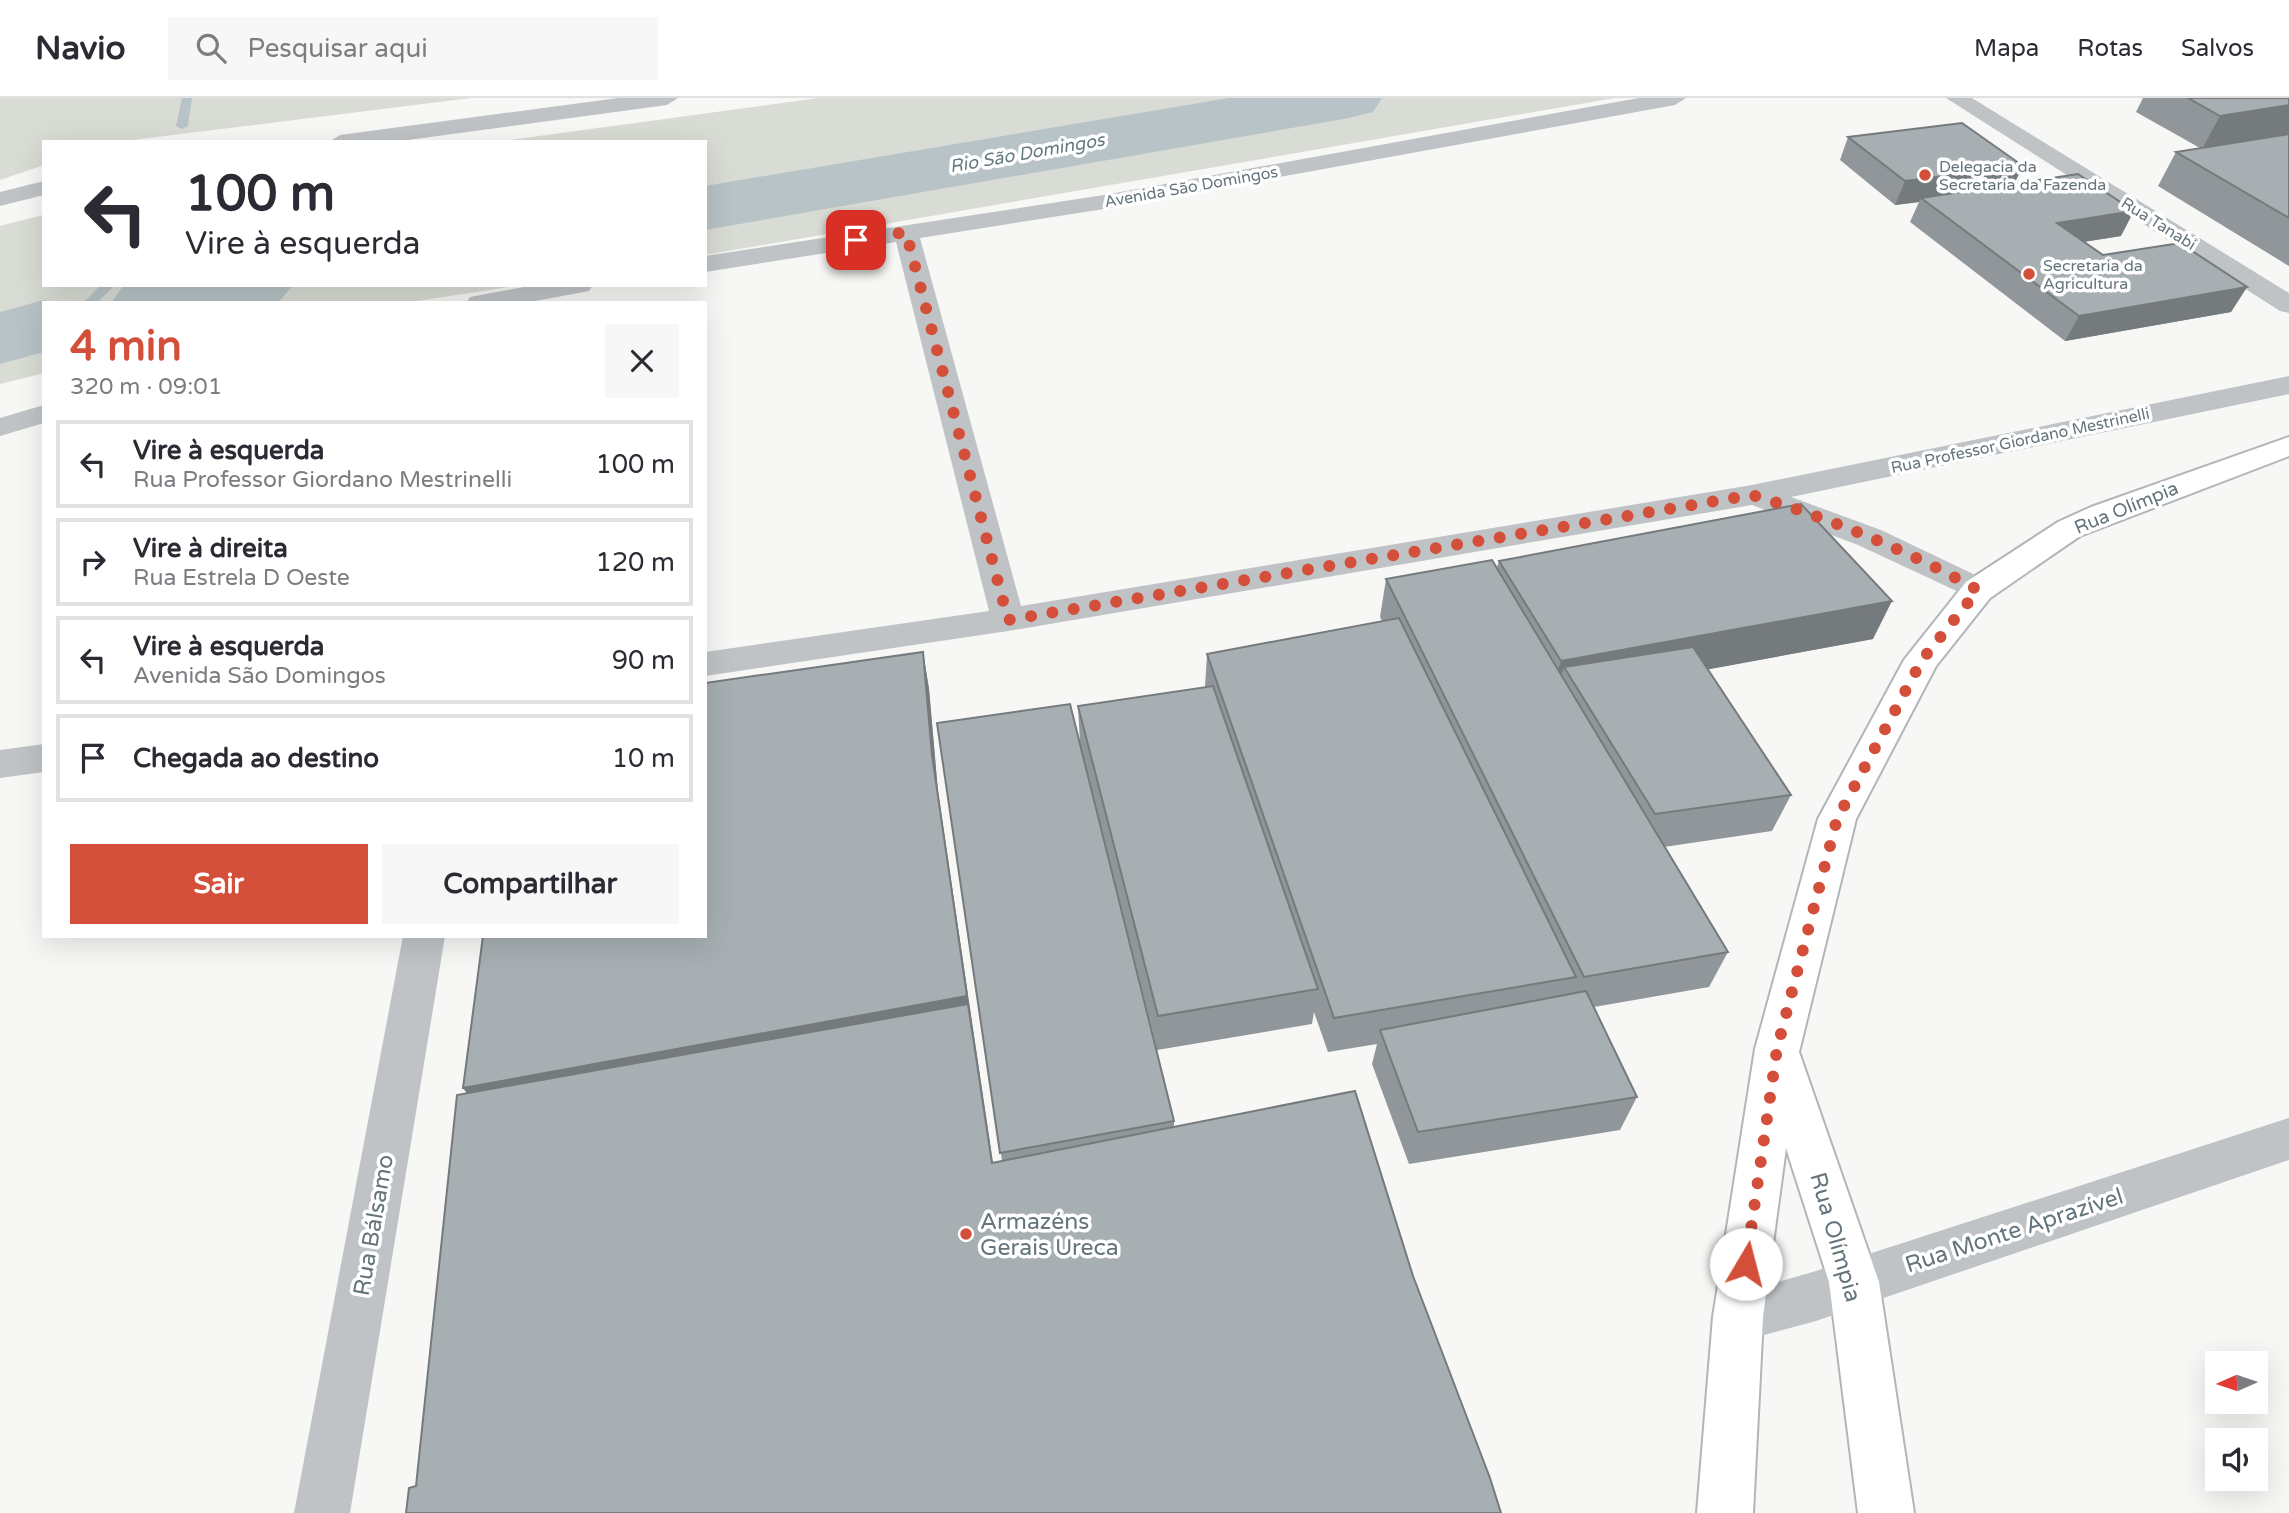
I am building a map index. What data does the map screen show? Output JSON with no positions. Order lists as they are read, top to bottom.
{
  "streets": {
    "main road": ["Rua Olímpia"],
    "street": [
      "Avenida São Domingos",
      "Rua Tanabi",
      "Rua Professor Giordano Mestrinelli",
      "Rua Bálsamo",
      "Rua Monte Aprazível"
    ]
  },
  "crossings": [
    ["Rua Professor Giordano Mestrinelli", "Rua Olímpia"],
    ["Rua Olímpia", "Rua Monte Aprazível"]
  ],
  "water": ["Rio São Domingos"],
  "places": ["Delegacia da Secretaria da Fazenda", "Secretaria da Agricultura", "Armazéns Gerais Ureca"],
  "north": "left",
  "page": {
    "header": "Navio",
    "search": "Pesquisar aqui",
    "nav": ["Mapa", "Rotas", "Salvos"],
    "turn": ["100 m", "Vire à esquerda"],
    "heading": ["4 min", "320 m · 09:01"],
    "list": [
      {
        "name": "Vire à esquerda",
        "note": "Rua Professor Giordano Mestrinelli",
        "value": "100 m"
      },
      {
        "name": "Vire à direita",
        "note": "Rua Estrela D Oeste",
        "value": "120 m"
      },
      {
        "name": "Vire à esquerda",
        "note": "Avenida São Domingos",
        "value": "90 m"
      },
      {
        "name": "Chegada ao destino",
        "value": "10 m"
      }
    ],
    "buttons": ["Sair", "Compartilhar"]
  }
}
